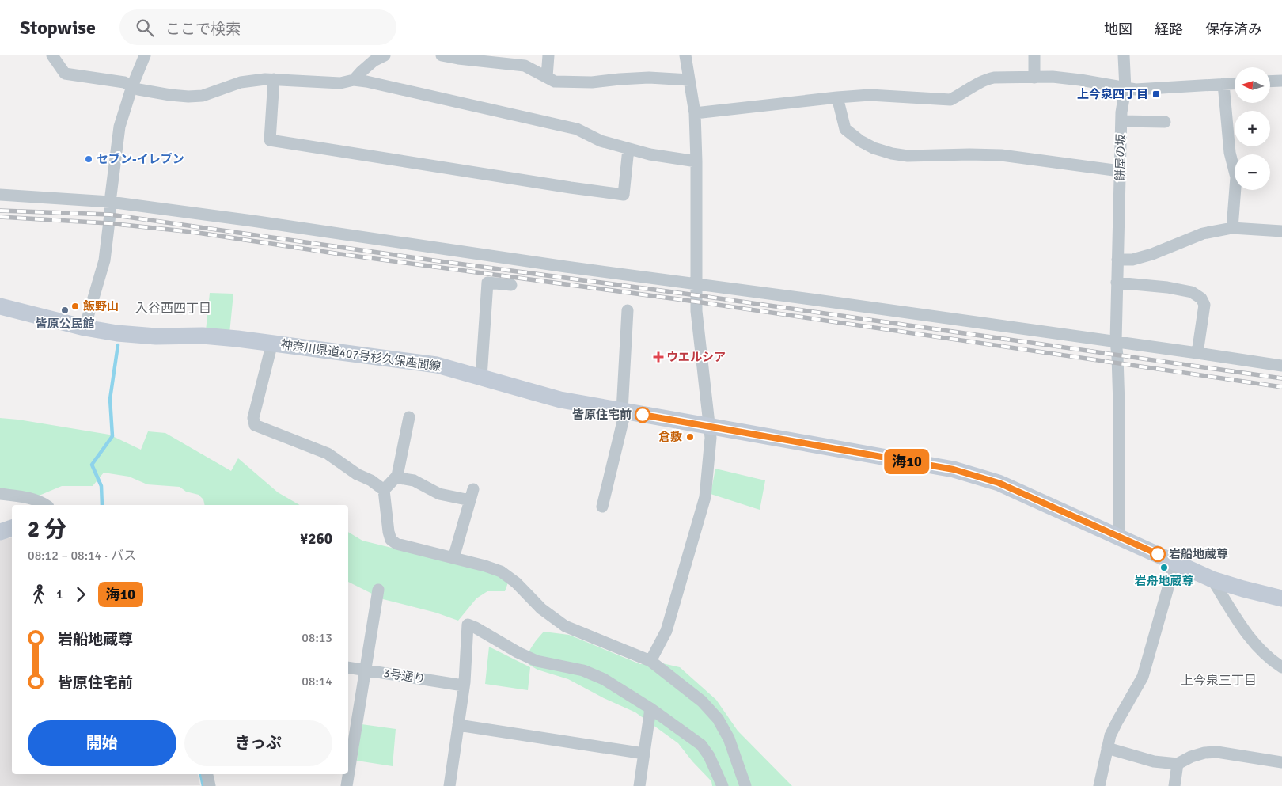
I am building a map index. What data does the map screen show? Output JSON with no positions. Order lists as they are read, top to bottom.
{
  "streets": {
    "main road": ["神奈川県道407号杉久保座間線"],
    "street": ["餅屋の坂", "3号通り"]
  },
  "crossings": [
    ["餅屋の坂", "神奈川県道407号杉久保座間線"]
  ],
  "districts": ["入谷西四丁目", "上今泉三丁目"],
  "places": {
    "transit": ["上今泉四丁目"],
    "other": [
      "セブン-イレブン",
      "飯野山",
      "皆原公民館",
      "皆原住宅前",
      "倉敷",
      "岩船地蔵尊",
      "岩舟地蔵尊"
    ],
    "health": ["ウエルシア"]
  },
  "lines": ["bus line 海10"],
  "north": "left",
  "page": {
    "header": "Stopwise",
    "search": "ここで検索",
    "nav": ["地図", "経路", "保存済み"],
    "on_map": "海10",
    "map_buttons": ["+", "−"],
    "heading": ["2 分", "08:12 – 08:14 · バス", "¥260"],
    "legs": ["1", "海10"],
    "list": [
      {
        "name": "岩船地蔵尊",
        "value": "08:13"
      },
      {
        "name": "皆原住宅前",
        "value": "08:14"
      }
    ],
    "buttons": ["開始", "きっぷ"]
  }
}
